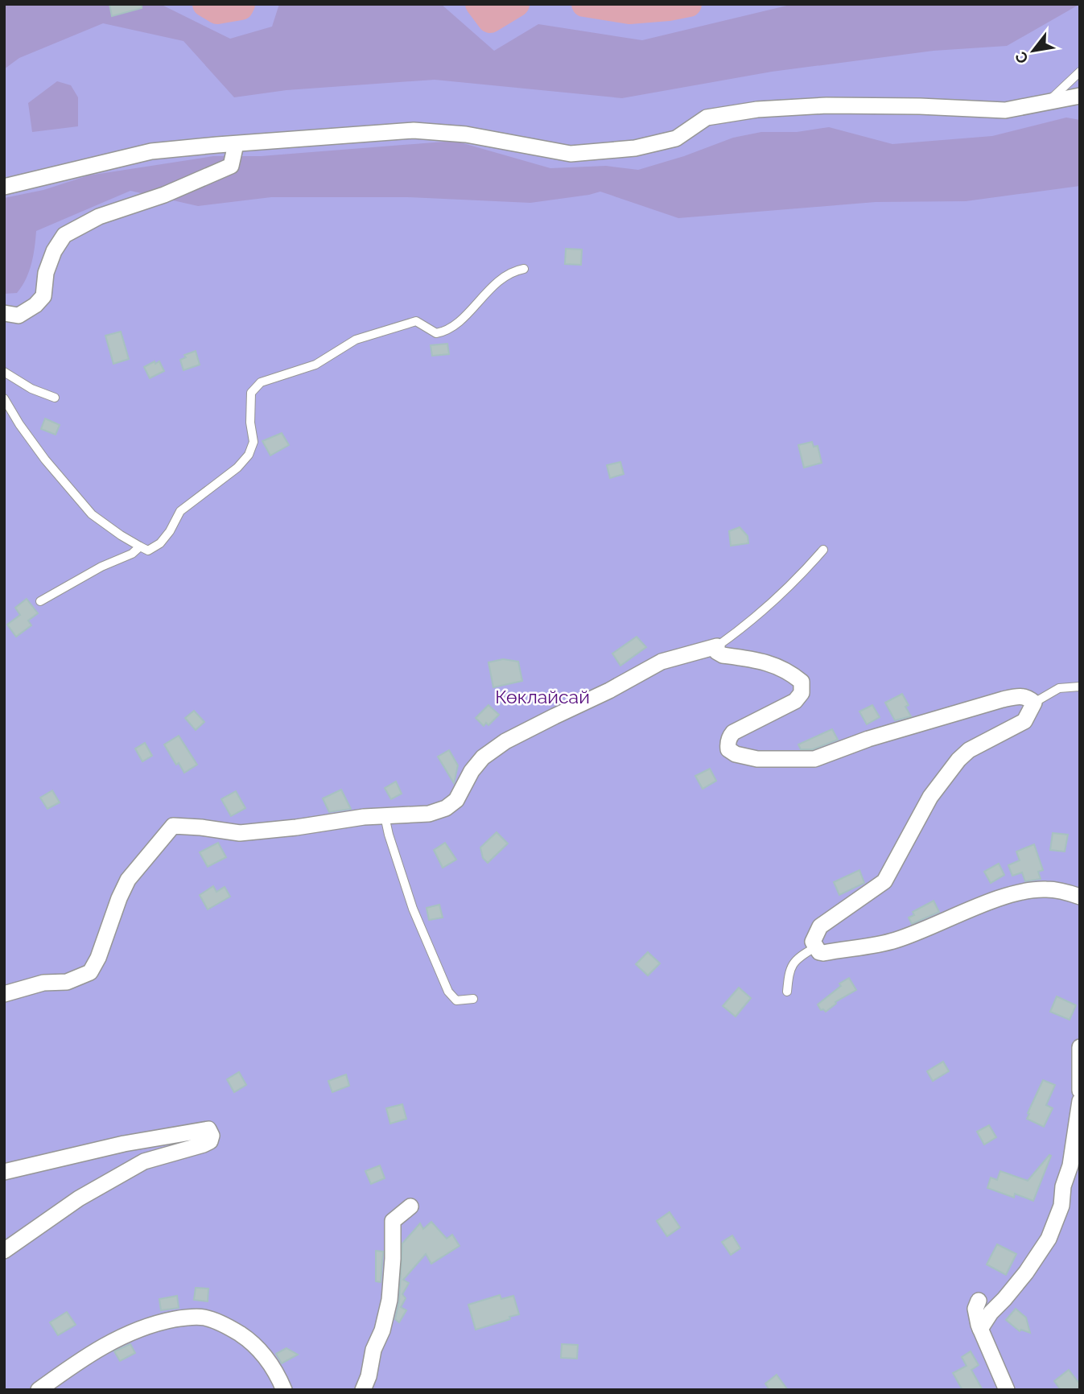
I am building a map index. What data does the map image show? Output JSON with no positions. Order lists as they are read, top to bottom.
{
  "parks": ["Көклайсай"],
  "north": "bottom left"
}
